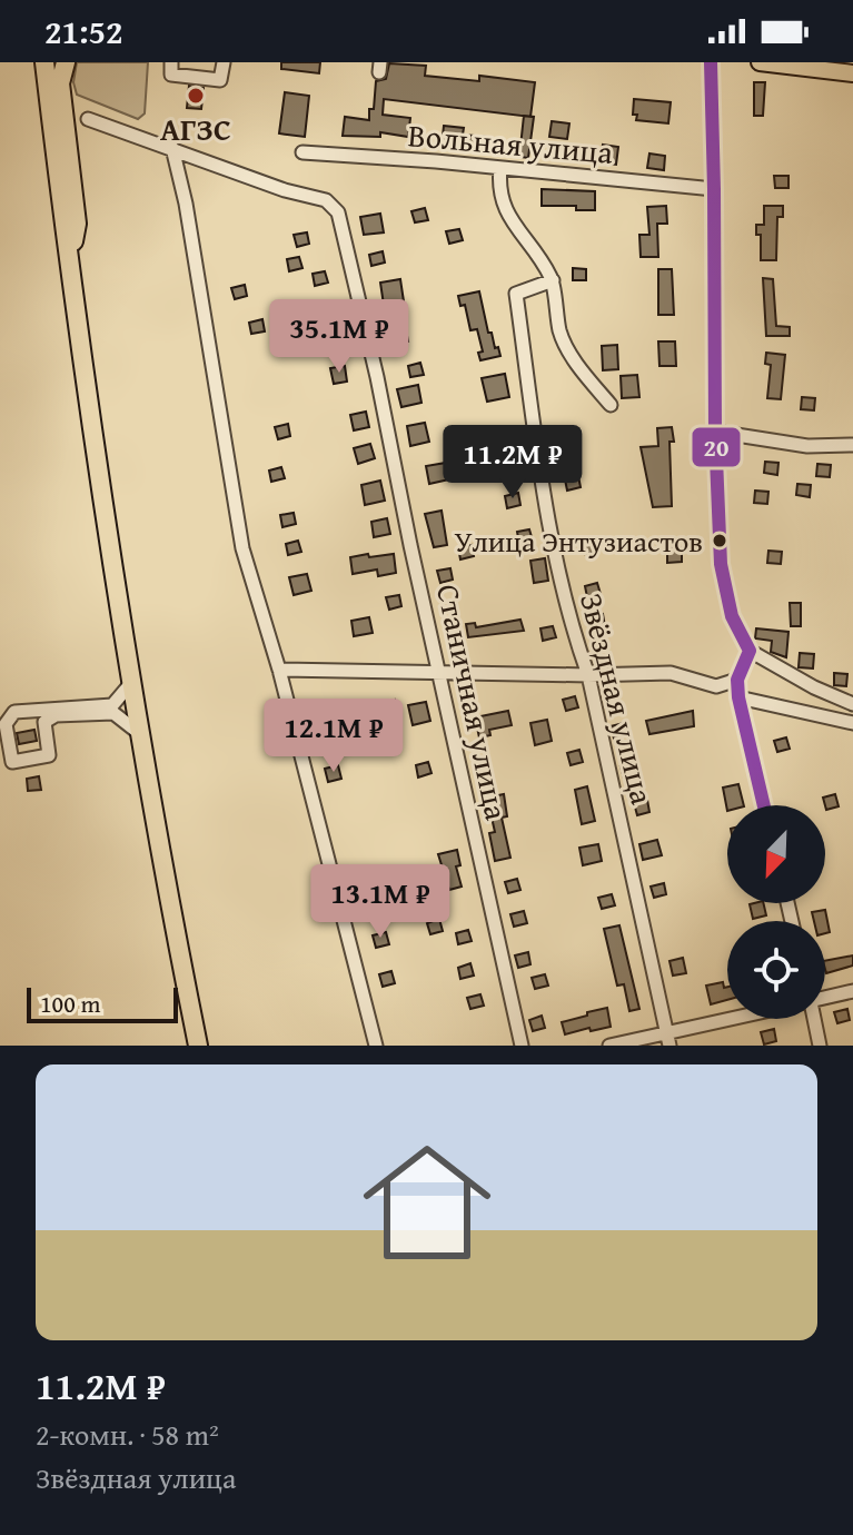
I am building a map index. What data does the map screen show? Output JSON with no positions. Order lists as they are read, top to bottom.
{
  "streets": {
    "street": ["Вольная улица", "Звёздная улица", "Станичная улица"]
  },
  "places": ["АГЗС", "Улица Энтузиастов"],
  "lines": ["transit line 20"],
  "scale_bar": "100 m",
  "north": "bottom left",
  "page": {
    "status": "21:52",
    "price": [
      "35.1M ₽",
      "11.2M ₽",
      "12.1M ₽",
      "13.1M ₽"
    ],
    "scale": "100 m",
    "list": [
      {
        "name": "11.2M ₽",
        "note": "2-комн. · 58 m² · Звёздная улица"
      }
    ]
  }
}
